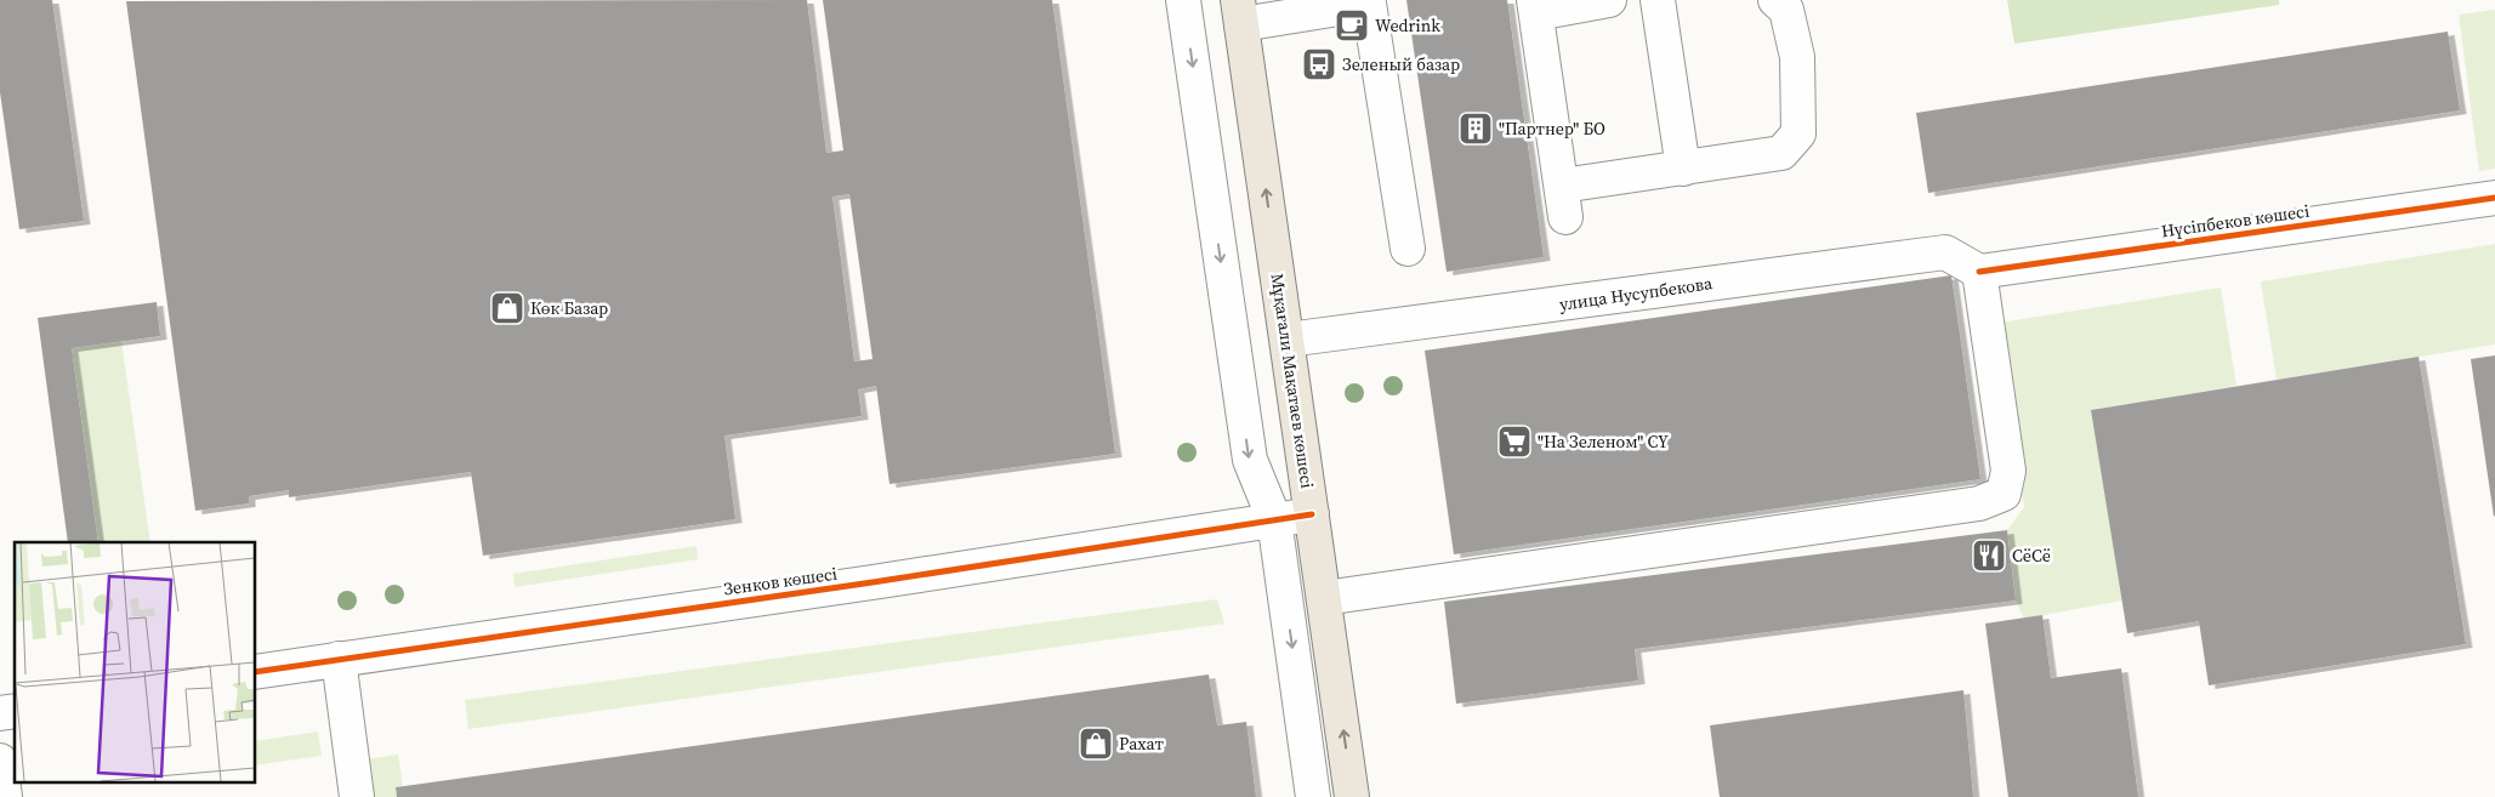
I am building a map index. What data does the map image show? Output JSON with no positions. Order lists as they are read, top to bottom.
{
  "streets": {
    "main road": ["Мұқағали Мақатаев көшесі"],
    "street": ["Нүсіпбеков көшесі", "улица Нусупбекова", "Зенков көшесі"]
  },
  "crossings": [
    ["Нүсіпбеков көшесі", "улица Нусупбекова"],
    ["улица Нусупбекова", "Мұқағали Мақатаев көшесі"],
    ["Мұқағали Мақатаев көшесі", "Зенков көшесі"]
  ],
  "one_way": ["Мұқағали Мақатаев көшесі"],
  "places": {
    "cafe": ["Wedrink"],
    "bus stop": ["Зеленый базар"],
    "building": ["\"Партнер\" БО"],
    "shop": ["Көк Базар", "Рахат"],
    "supermarket": ["\"На Зеленом\" СҮ"],
    "restaurant": ["СёСё"]
  }
}
